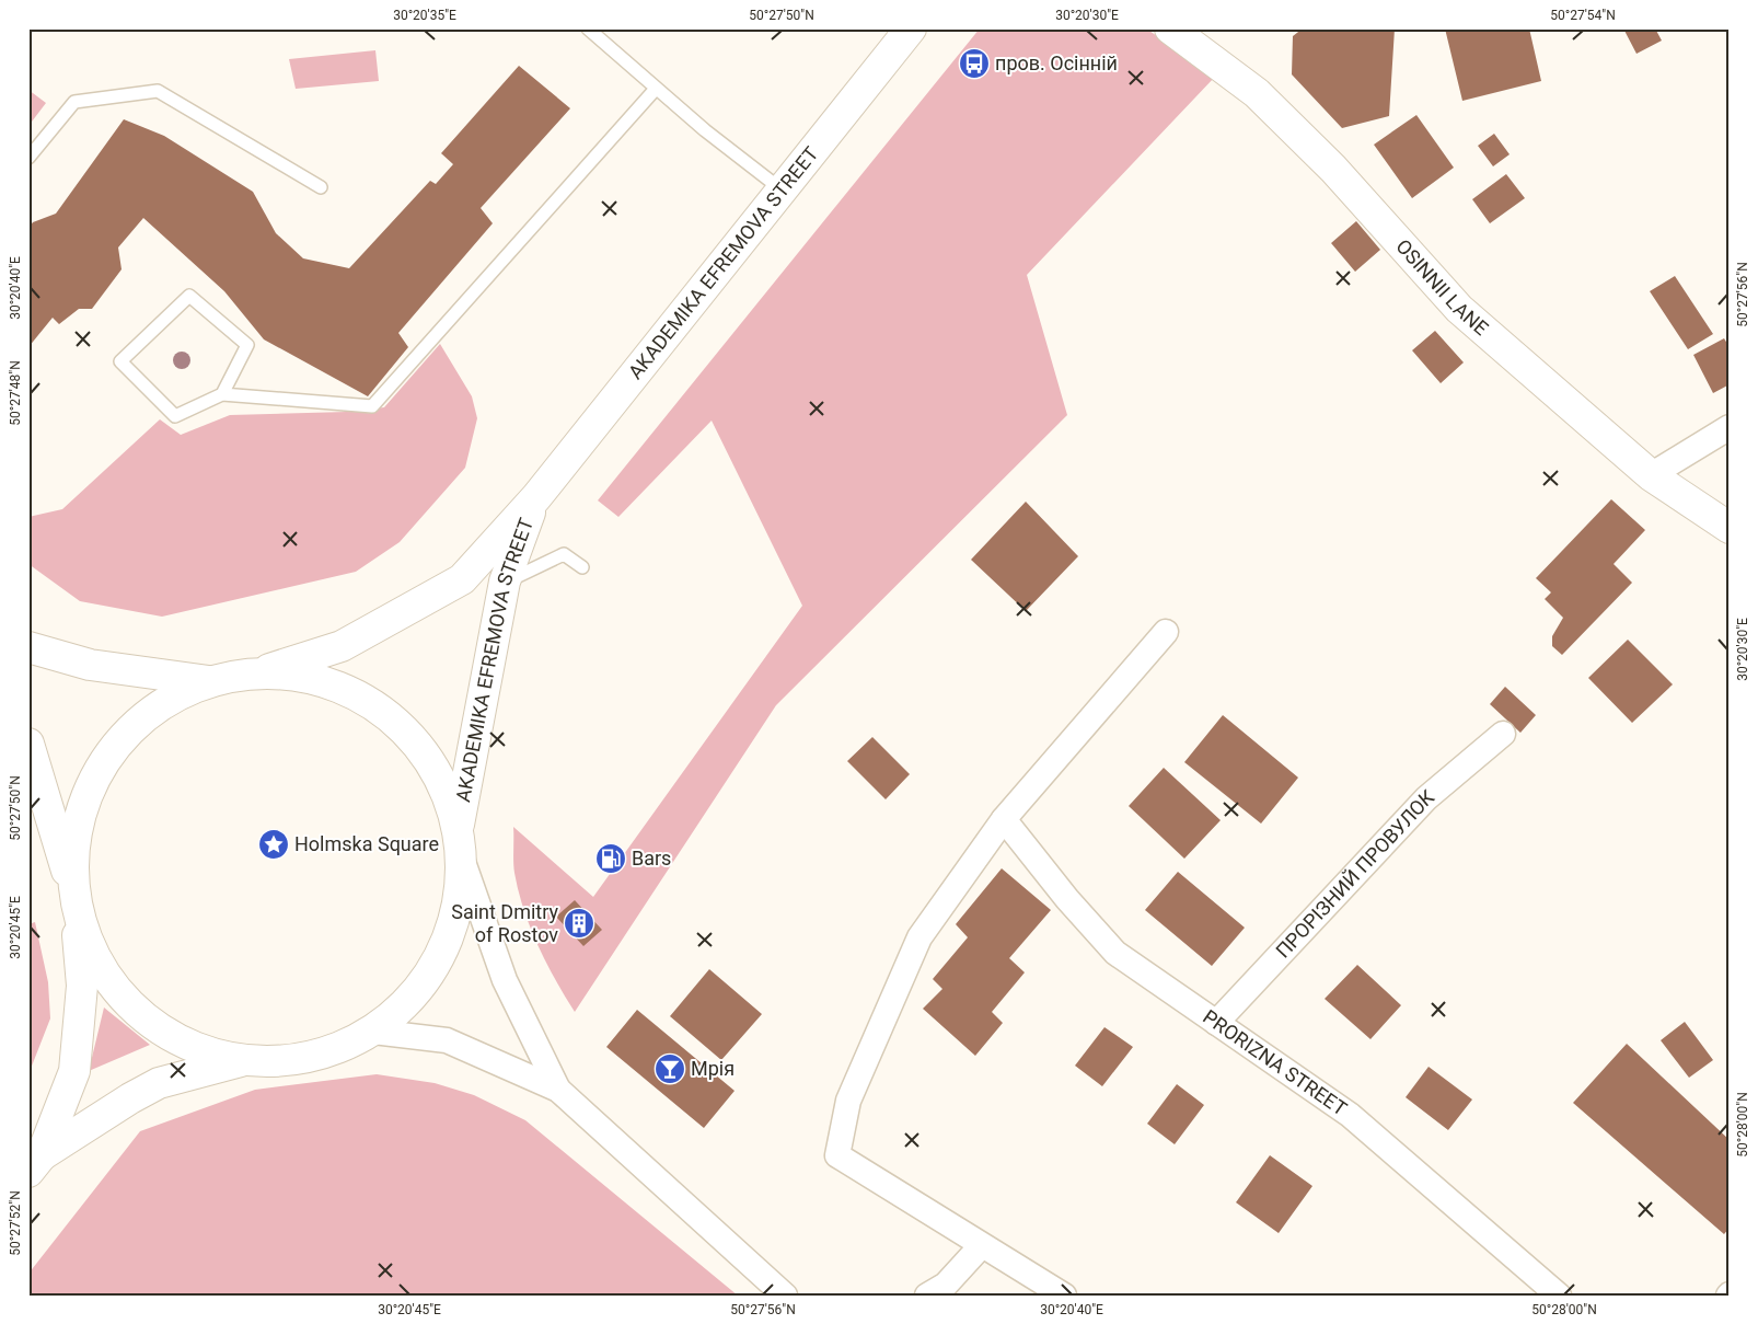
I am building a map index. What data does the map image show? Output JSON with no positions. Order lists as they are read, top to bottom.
{
  "streets": {
    "main road": ["AKADEMIKA EFREMOVA STREET", "OSINNII LANE"],
    "street": ["ПРОРІЗНИЙ ПРОВУЛОК", "PRORIZNA STREET"]
  },
  "crossings": [
    ["ПРОРІЗНИЙ ПРОВУЛОК", "PRORIZNA STREET"]
  ],
  "places": {
    "bus stop": ["пров. Осінній"],
    "place": ["Holmska Square"],
    "fuel station": ["Bars"],
    "building": ["Saint Dmitry of Rostov"],
    "bar": ["Мрія"]
  },
  "coordinates": [
    "30°20'35\"E",
    "50°27'50\"N",
    "30°20'30\"E",
    "50°27'54\"N",
    "30°20'40\"E",
    "50°27'56\"N",
    "50°27'48\"N",
    "30°20'45\"E",
    "50°28'00\"N",
    "50°27'52\"N"
  ]
}
